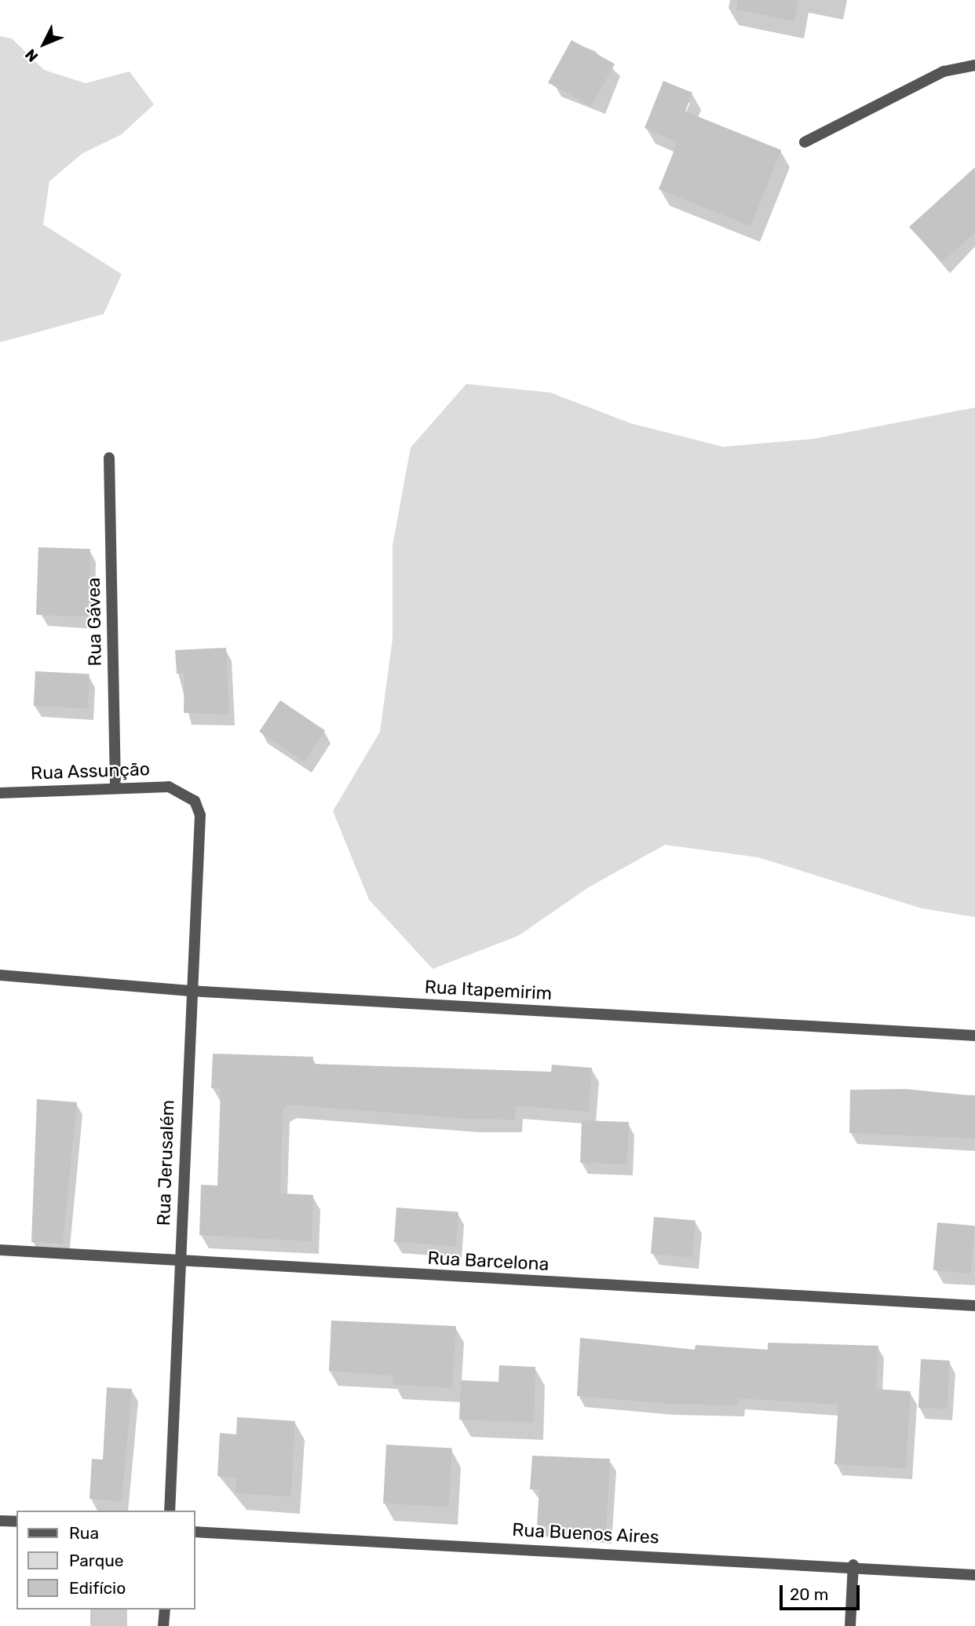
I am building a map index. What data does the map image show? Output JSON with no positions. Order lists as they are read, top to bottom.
{
  "streets": {
    "street": [
      "Rua Gávea",
      "Rua Assunção",
      "Rua Itapemirim",
      "Rua Jerusalém",
      "Rua Barcelona",
      "Rua Buenos Aires"
    ]
  },
  "crossings": [
    ["Rua Gávea", "Rua Assunção"],
    ["Rua Assunção", "Rua Jerusalém"],
    ["Rua Itapemirim", "Rua Jerusalém"],
    ["Rua Jerusalém", "Rua Barcelona"]
  ],
  "legend": ["Rua", "Parque", "Edifício"],
  "scale_bar": "20 m",
  "north": "bottom left"
}
